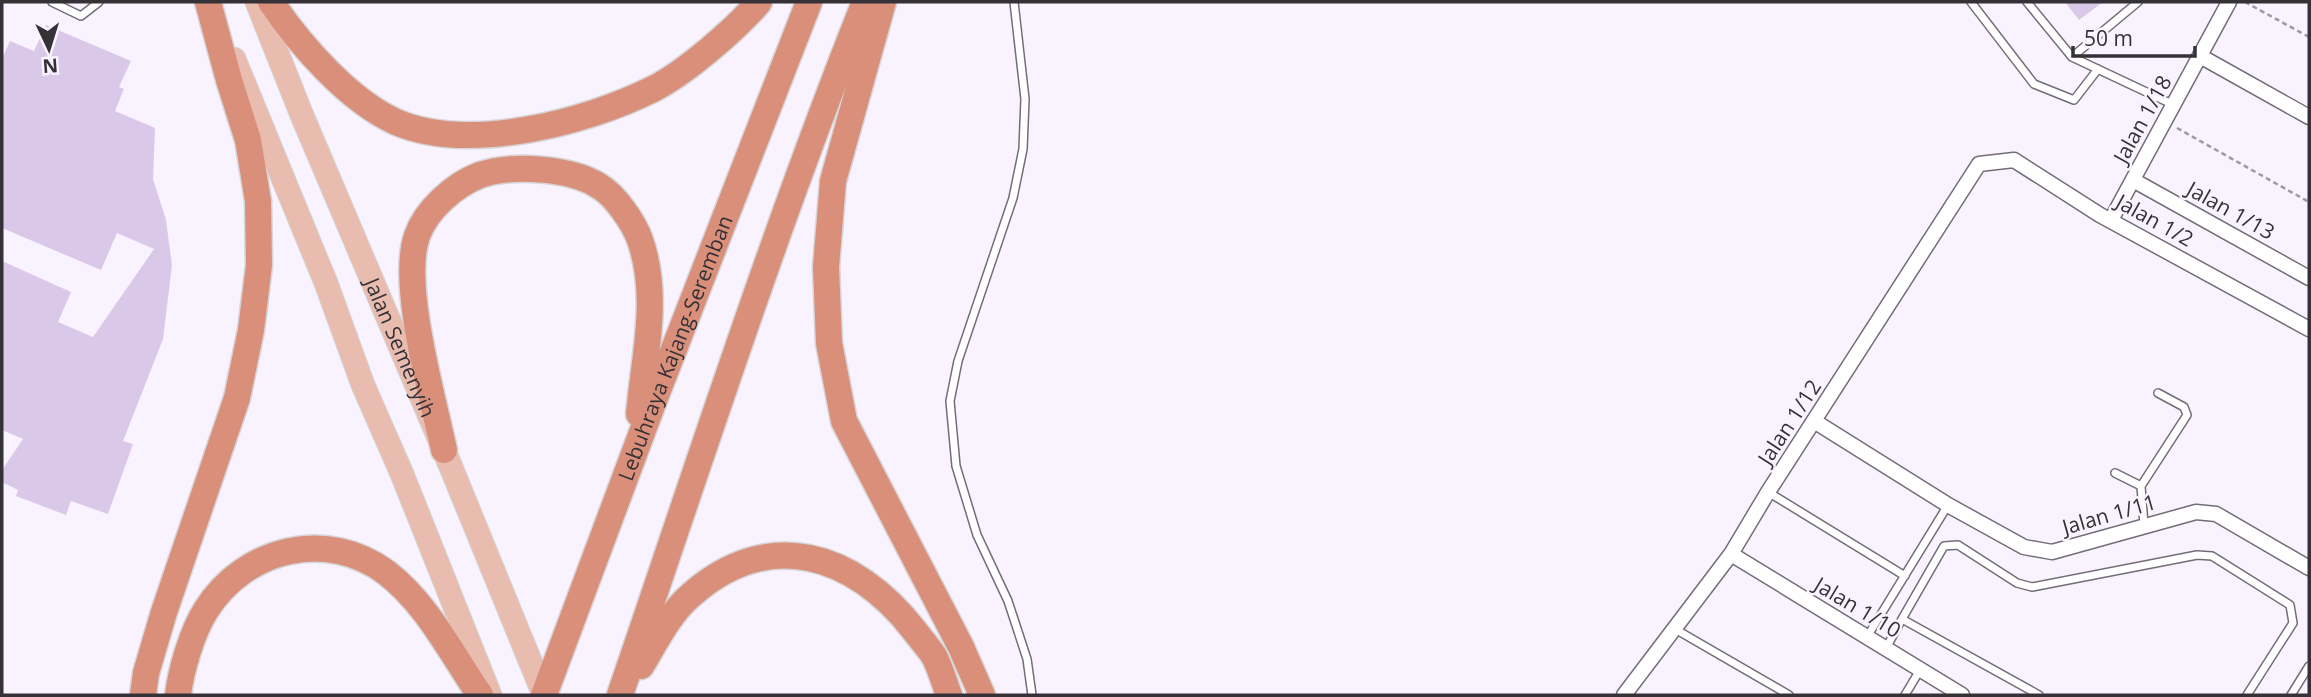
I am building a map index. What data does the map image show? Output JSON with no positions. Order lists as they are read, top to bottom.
{
  "streets": {
    "highway": ["Lebuhraya Kajang-Seremban"],
    "main road": ["Jalan Semenyih"],
    "street": [
      "Jalan 1/18",
      "Jalan 1/13",
      "Jalan 1/2",
      "Jalan 1/12",
      "Jalan 1/11",
      "Jalan 1/10"
    ]
  },
  "crossings": [
    ["Jalan 1/18", "Jalan 1/13"],
    ["Jalan 1/18", "Jalan 1/2"],
    ["Jalan 1/2", "Jalan 1/12"],
    ["Jalan Semenyih", "Lebuhraya Kajang-Seremban"],
    ["Jalan 1/12", "Jalan 1/11"],
    ["Jalan 1/12", "Jalan 1/10"]
  ],
  "scale_bar": "50 m",
  "north": "bottom"
}
